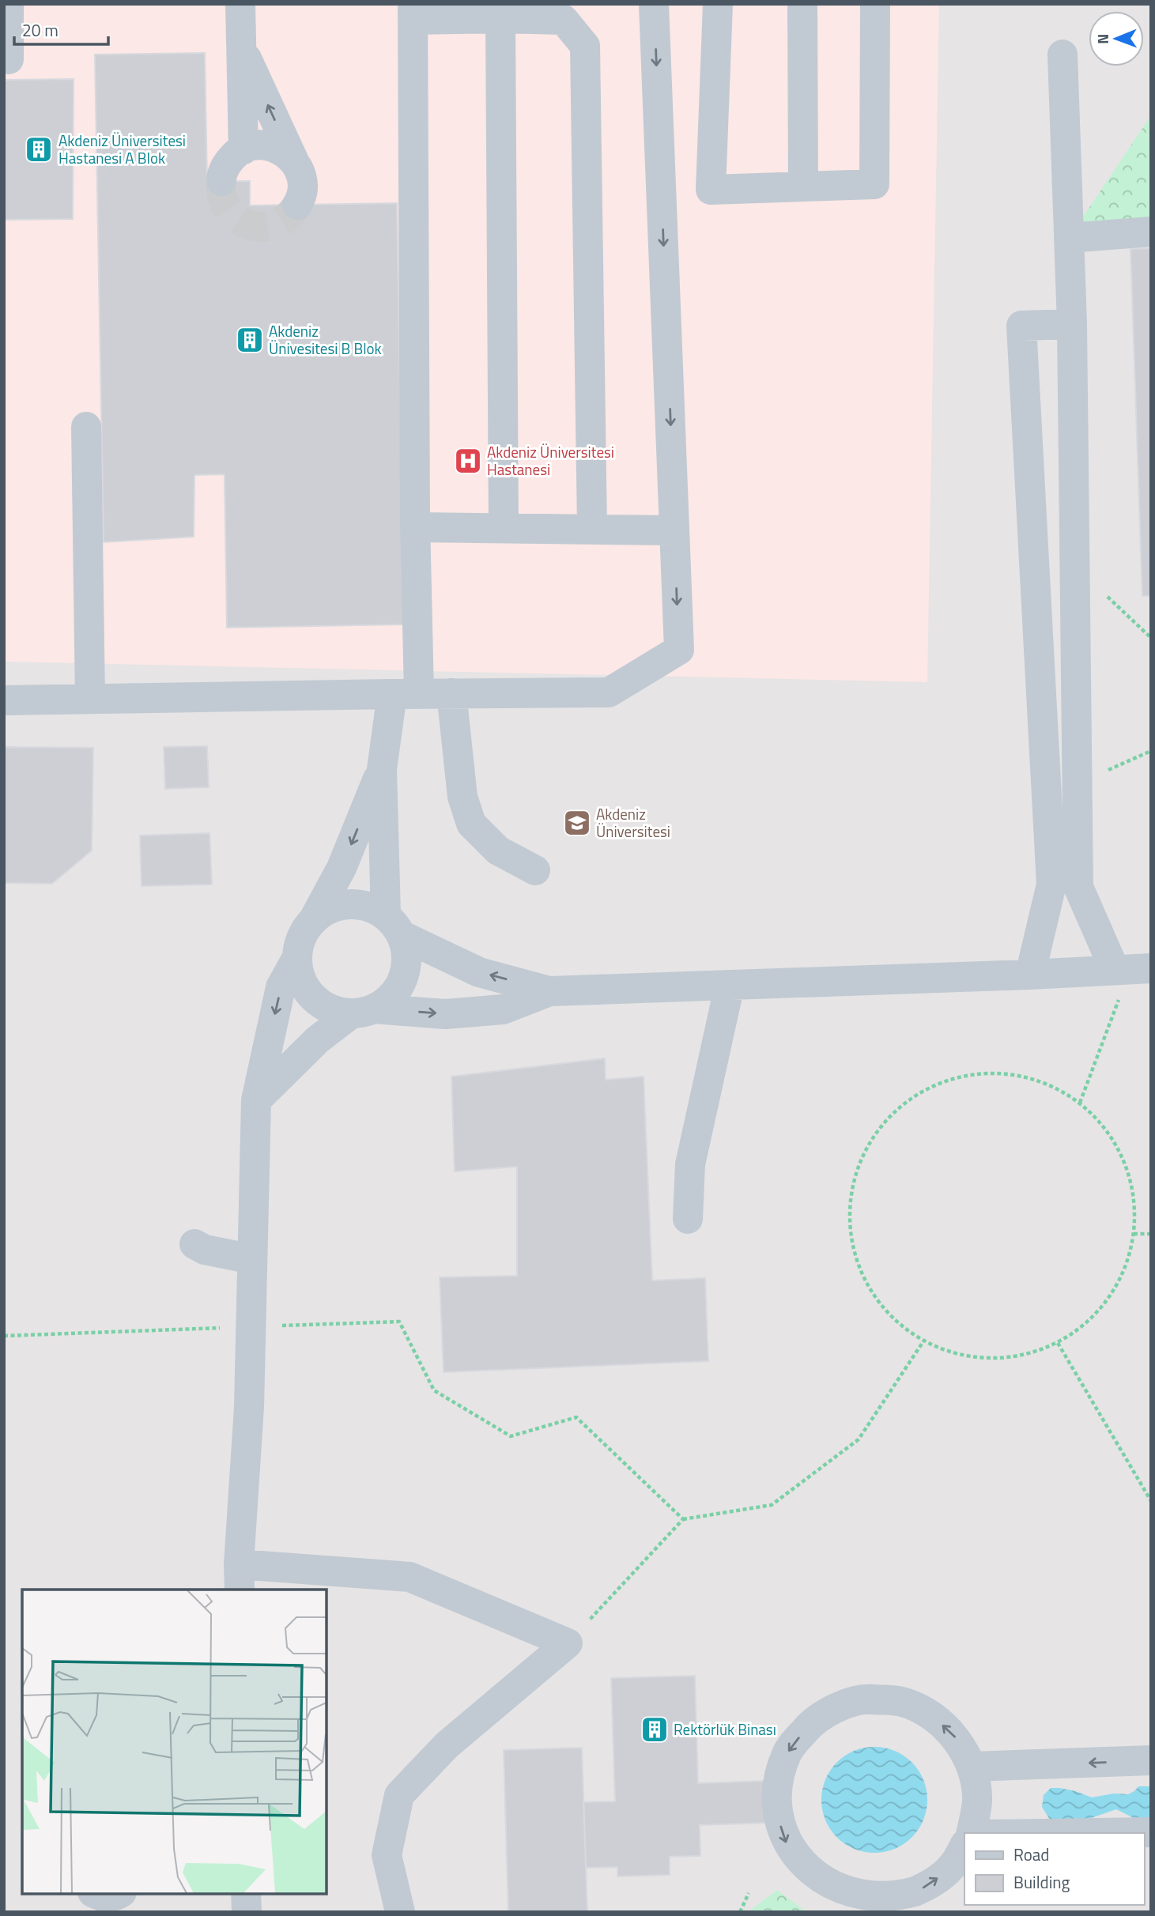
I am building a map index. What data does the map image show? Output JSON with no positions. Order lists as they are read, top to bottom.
{
  "places": {
    "building": ["Akdeniz Üniversitesi Hastanesi A Blok", "Akdeniz Ünivesitesi B Blok", "Rektörlük Binası"],
    "hospital": ["Akdeniz Üniversitesi Hastanesi"],
    "school or university": ["Akdeniz Üniversitesi"]
  },
  "legend": ["Road", "Building"],
  "scale_bar": "20 m",
  "north": "left"
}
